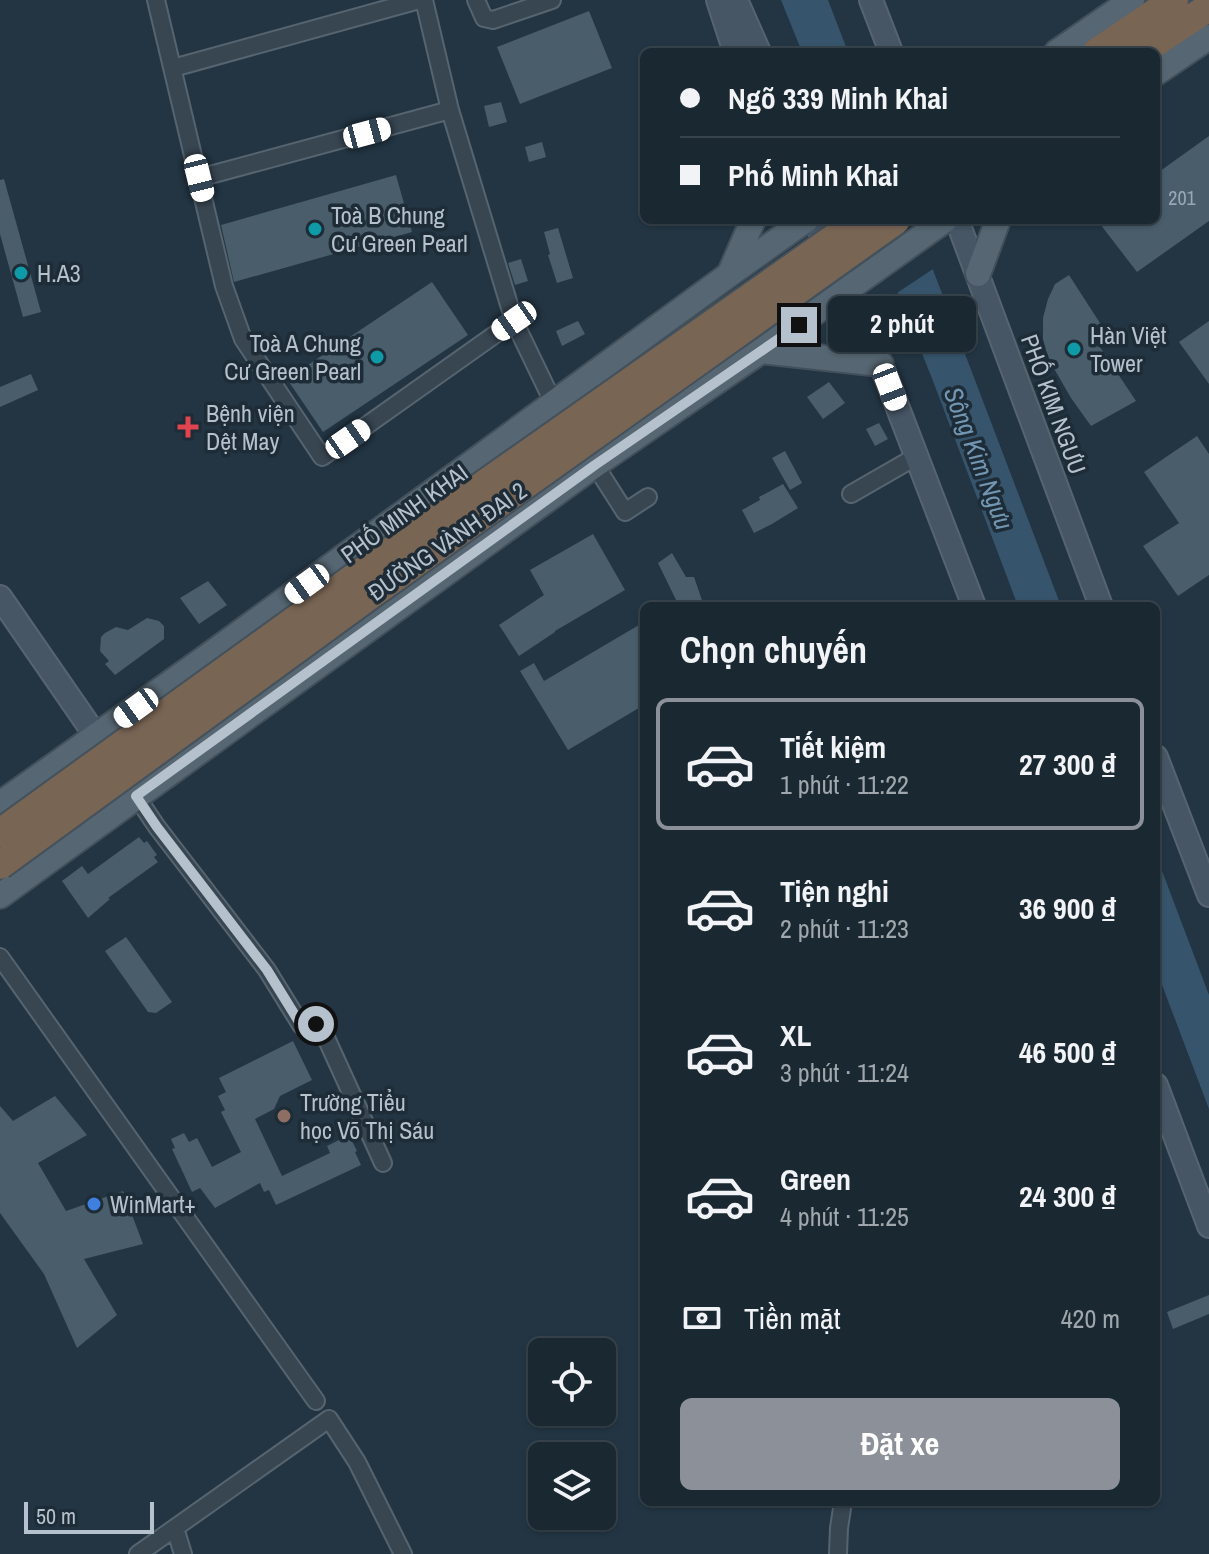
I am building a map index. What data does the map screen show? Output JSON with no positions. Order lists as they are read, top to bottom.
{
  "streets": {
    "highway": ["ĐƯỜNG VÀNH ĐAI 2"],
    "main road": ["PHỐ KIM NGƯU", "PHỐ MINH KHAI"]
  },
  "water": ["Sông Kim Ngưu"],
  "places": {
    "other": [
      "Toà B Chung Cư Green Pearl",
      "H.A3",
      "Hàn Việt Tower",
      "Toà A Chung Cư Green Pearl",
      "Trường Tiểu học Võ Thị Sáu",
      "WinMart+"
    ],
    "health": ["Bệnh viện Dệt May"]
  },
  "house_numbers": ["201"],
  "scale_bar": "50 m",
  "page": {
    "banner": ["Ngõ 339 Minh Khai", "Phố Minh Khai"],
    "bubble": "2 phút",
    "heading": "Chọn chuyến",
    "list": [
      {
        "name": "Tiết kiệm",
        "note": "1 phút · 11:22",
        "value": "27 300 ₫"
      },
      {
        "name": "Tiện nghi",
        "note": "2 phút · 11:23",
        "value": "36 900 ₫"
      },
      {
        "name": "XL",
        "note": "3 phút · 11:24",
        "value": "46 500 ₫"
      },
      {
        "name": "Green",
        "note": "4 phút · 11:25",
        "value": "24 300 ₫"
      }
    ],
    "pay": ["Tiền mặt", "420 m"],
    "buttons": "Đặt xe",
    "scale": "50 m"
  }
}
